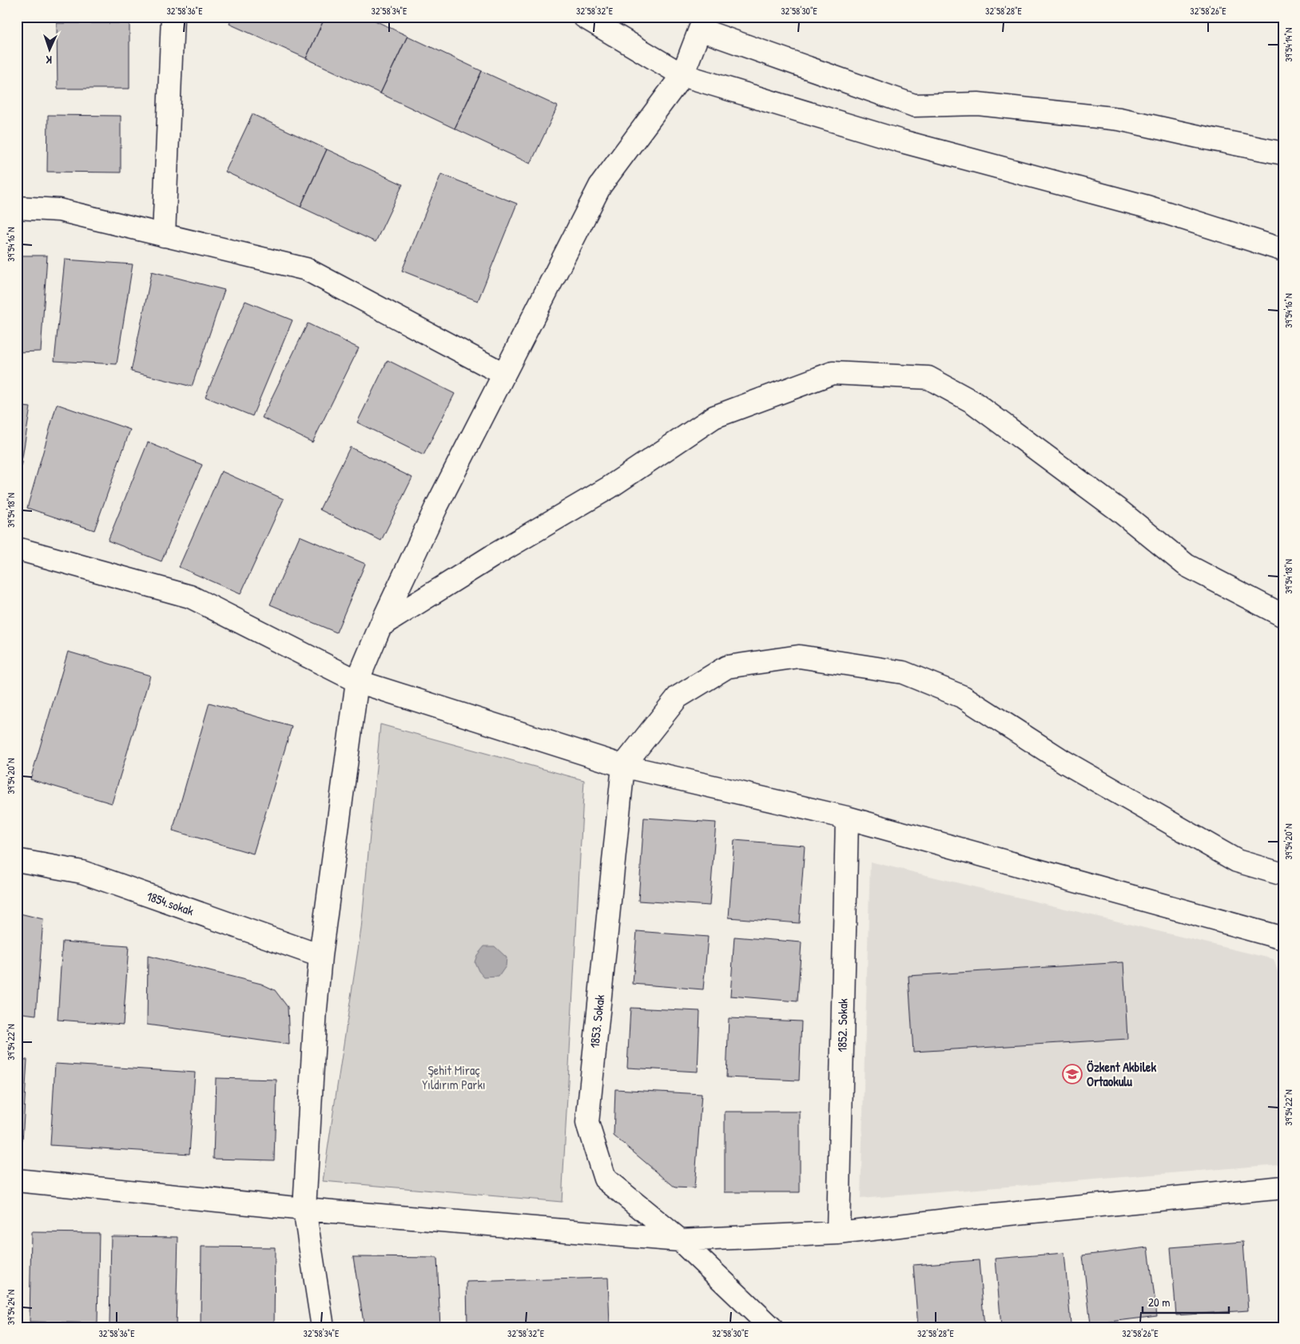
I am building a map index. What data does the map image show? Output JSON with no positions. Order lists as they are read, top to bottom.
{
  "streets": {
    "street": ["1854.sokak", "1853. Sokak", "1852. Sokak"]
  },
  "parks": ["Şehit Miraç Yıldırım Parkı"],
  "places": {
    "school or university": ["Özkent Akbilek Ortaokulu"]
  },
  "scale_bar": "20 m",
  "north": "bottom",
  "coordinates": [
    "32°58'36\"E",
    "32°58'34\"E",
    "32°58'32\"E",
    "32°58'30\"E",
    "32°58'28\"E",
    "32°58'26\"E",
    "39°54'14\"N",
    "39°54'16\"N",
    "39°54'18\"N",
    "39°54'20\"N",
    "39°54'22\"N",
    "39°54'24\"N"
  ]
}
